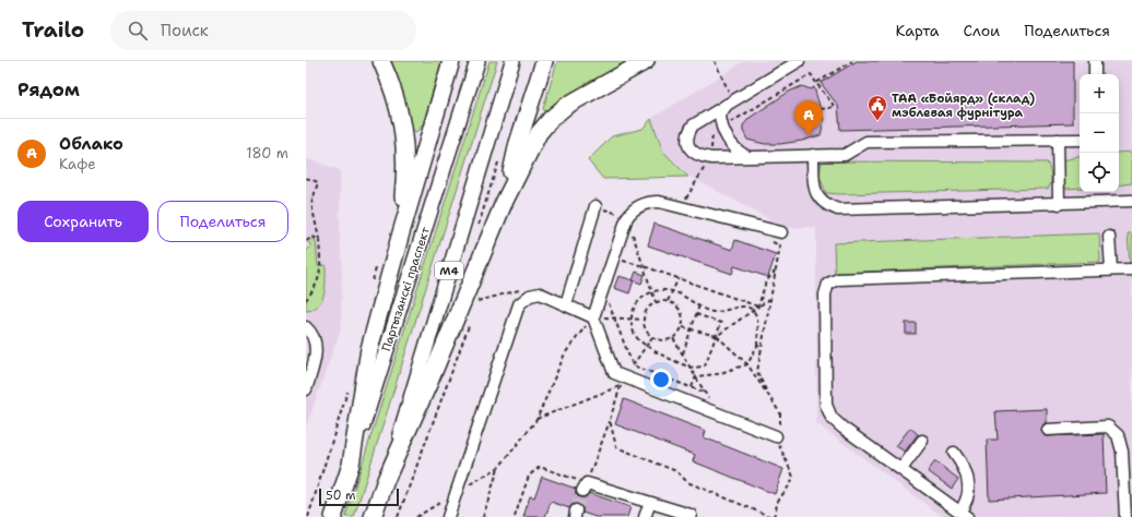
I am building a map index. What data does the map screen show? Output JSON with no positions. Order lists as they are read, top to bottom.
{
  "streets": {
    "highway": ["М4", "Партызанскі праспект"]
  },
  "places": {
    "public building": ["ТАА «Бойярд» (склад) мэблевая фурнітура"]
  },
  "scale_bar": "50 m",
  "page": {
    "header": "Trailo",
    "search": "Поиск",
    "nav": ["Карта", "Слои", "Поделиться"],
    "heading": "Рядом",
    "map_buttons": ["+", "−"],
    "pins": "A",
    "list": [
      {
        "mark": "A",
        "name": "Облако",
        "note": "Кафе",
        "value": "180 m"
      }
    ],
    "buttons": ["Сохранить", "Поделиться"],
    "scale": "50 m"
  }
}
